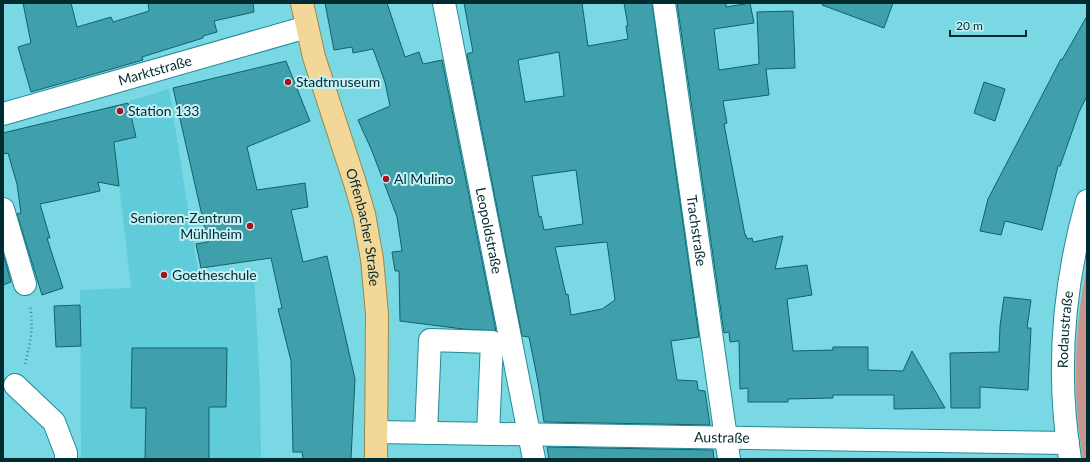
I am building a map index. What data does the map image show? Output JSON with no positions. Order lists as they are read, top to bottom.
{
  "streets": {
    "main road": ["Offenbacher Straße"],
    "street": [
      "Marktstraße",
      "Leopoldstraße",
      "Trachstraße",
      "Rodaustraße",
      "Austraße"
    ]
  },
  "crossings": [
    ["Marktstraße", "Offenbacher Straße"],
    ["Offenbacher Straße", "Austraße"],
    ["Leopoldstraße", "Austraße"],
    ["Trachstraße", "Austraße"],
    ["Rodaustraße", "Austraße"]
  ],
  "places": [
    "Stadtmuseum",
    "Station 133",
    "Al Mulino",
    "Senioren-Zentrum Mühlheim",
    "Goetheschule"
  ],
  "scale_bar": "20 m"
}
